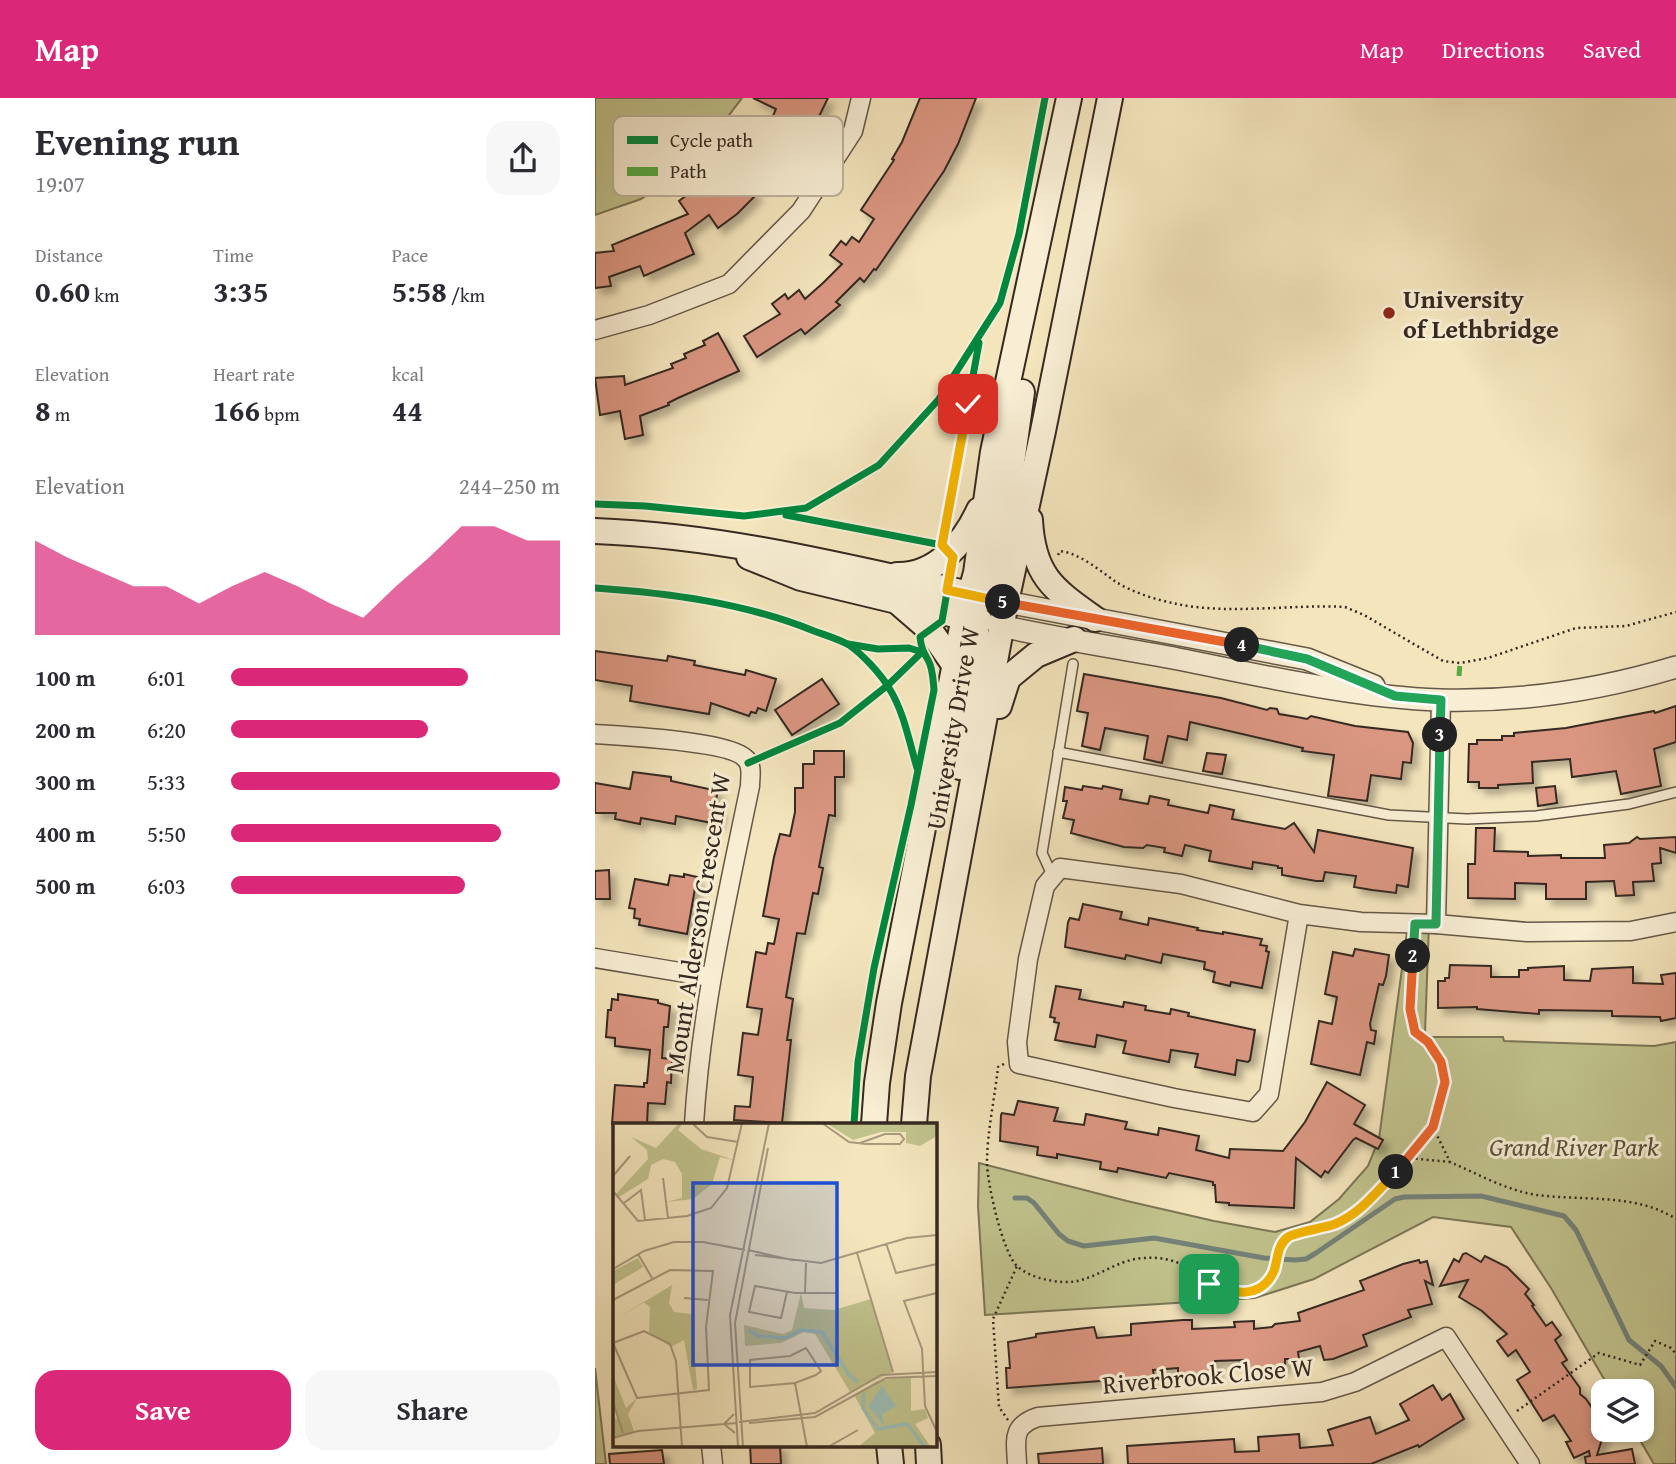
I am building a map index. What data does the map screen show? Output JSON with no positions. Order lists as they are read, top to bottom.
{
  "streets": {
    "main road": ["University Drive W"],
    "street": ["Mount Alderson Crescent W", "Riverbrook Close W"]
  },
  "parks": ["Grand River Park"],
  "places": ["University of Lethbridge"],
  "legend": ["Cycle path", "Path"],
  "page": {
    "header": "Map",
    "nav": ["Map", "Directions", "Saved"],
    "heading": ["Evening run", "19:07"],
    "stats": [
      ["Distance", "0.60 km"],
      ["Time", "3:35"],
      ["Pace", "5:58 /km"],
      ["Elevation", "8 m"],
      ["Heart rate", "166 bpm"],
      ["kcal", "44"]
    ],
    "chart": ["Elevation", "244–250 m"],
    "pins": [
      "5",
      "4",
      "3",
      "2",
      "1"
    ],
    "list": [
      {
        "name": "100 m",
        "note": "6:01"
      },
      {
        "name": "200 m",
        "note": "6:20"
      },
      {
        "name": "300 m",
        "note": "5:33"
      },
      {
        "name": "400 m",
        "note": "5:50"
      },
      {
        "name": "500 m",
        "note": "6:03"
      }
    ],
    "buttons": ["Save", "Share"]
  }
}
